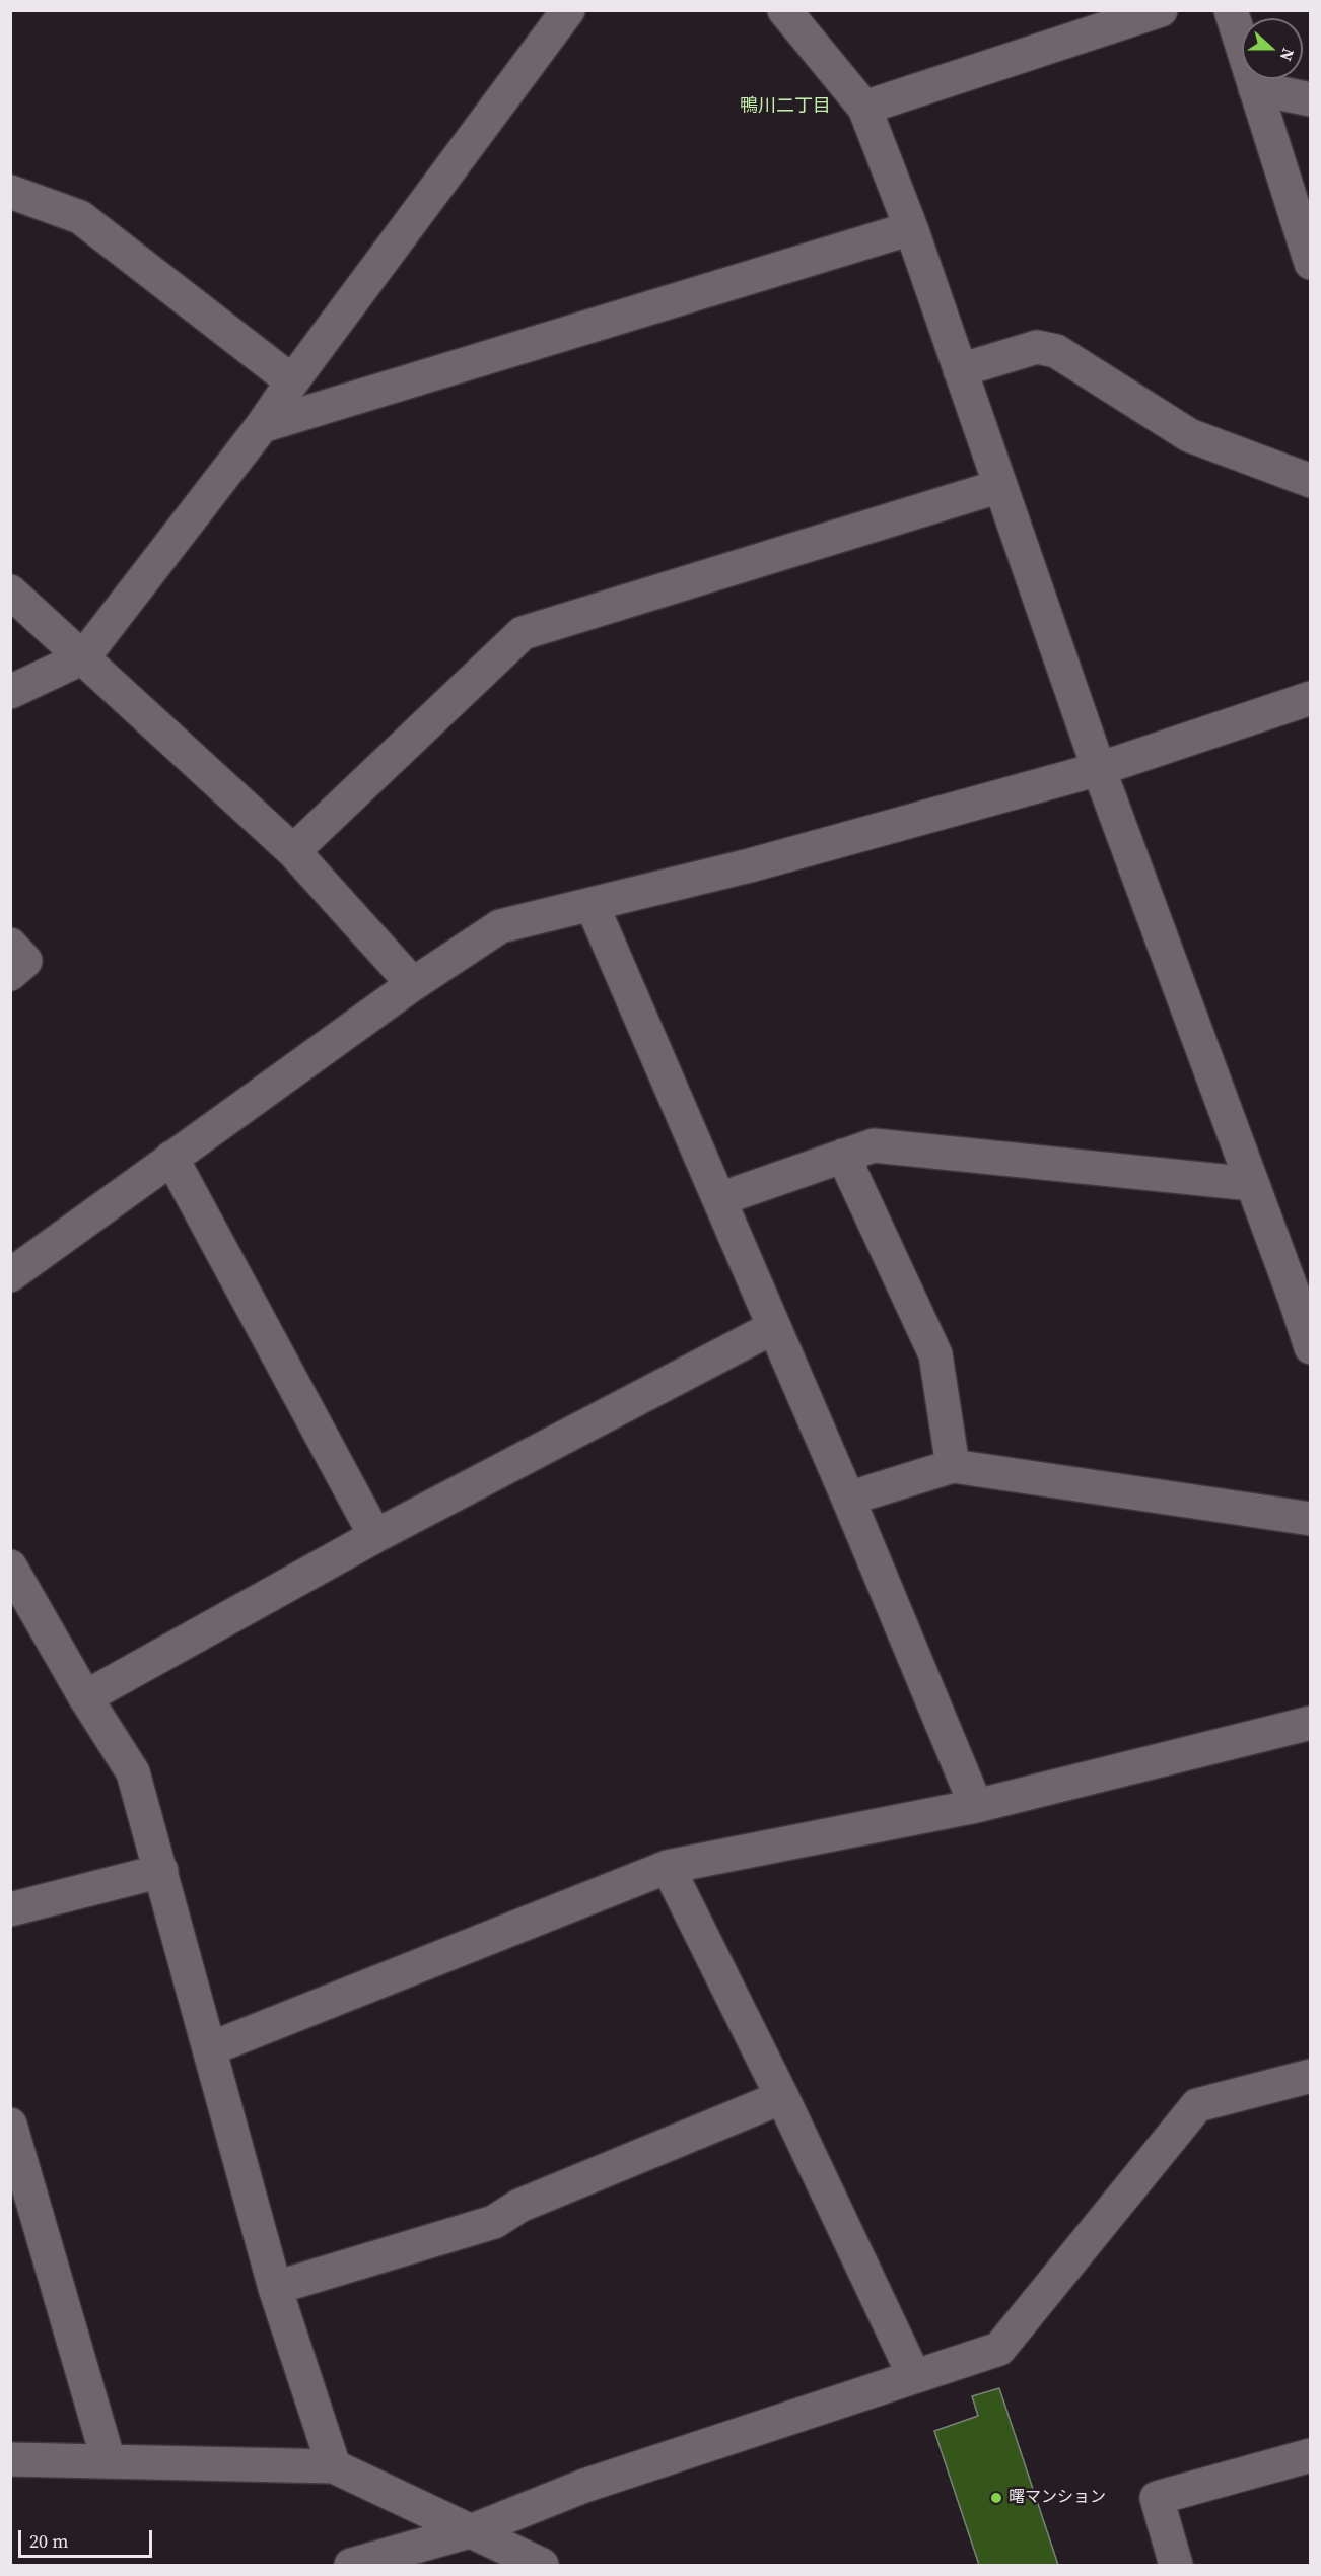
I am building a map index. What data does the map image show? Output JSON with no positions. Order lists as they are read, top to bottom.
{
  "districts": ["鴨川二丁目"],
  "places": ["曙マンション"],
  "scale_bar": "20 m",
  "north": "right"
}
